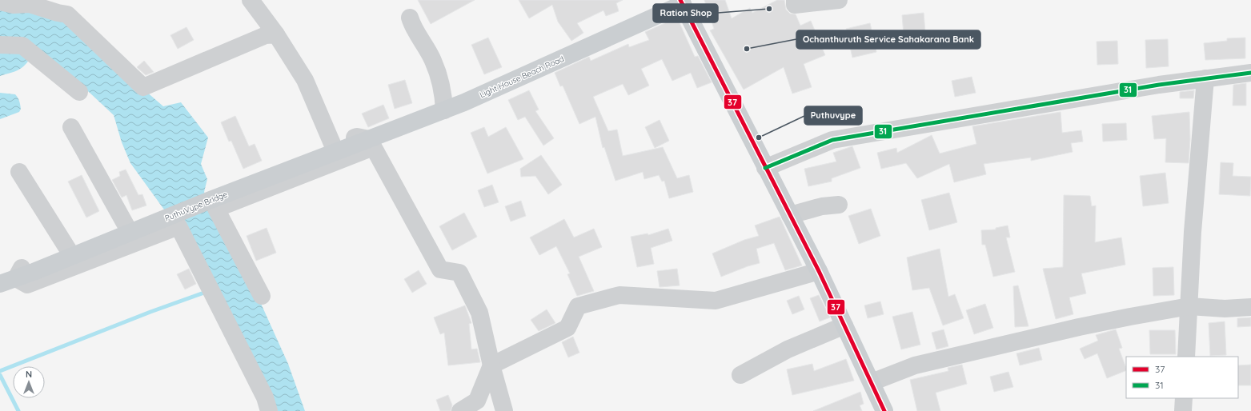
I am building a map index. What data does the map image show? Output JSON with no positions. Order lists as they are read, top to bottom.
{
  "streets": {
    "main road": ["Light House Beach Road", "PuthuVype Bridge"]
  },
  "crossings": [
    ["Light House Beach Road", "PuthuVype Bridge"]
  ],
  "places": ["Ration Shop", "Ochanthuruth Service Sahakarana Bank", "Puthuvype"],
  "lines": ["transit line 37", "transit line 31"],
  "legend": ["37", "31"],
  "north": "top"
}
